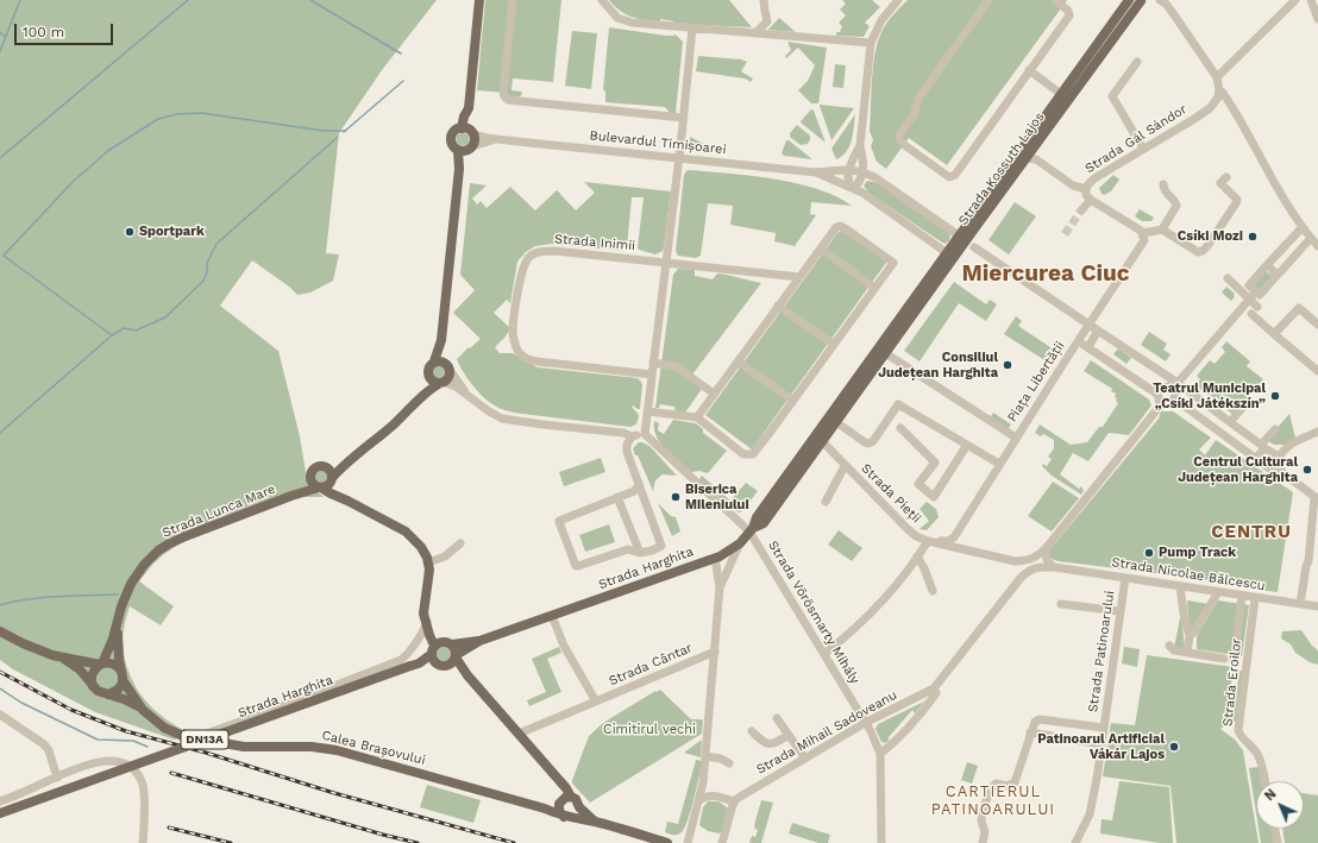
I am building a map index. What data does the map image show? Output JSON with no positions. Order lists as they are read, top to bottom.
{
  "streets": {
    "main road": [
      "Strada Kossuth Lajos",
      "Strada Lunca Mare",
      "Strada Harghita",
      "DN13A",
      "Calea Brașovului"
    ],
    "street": [
      "Strada Gál Sándor",
      "Bulevardul Timișoarei",
      "Strada Inimii",
      "Piața Libertății",
      "Strada Pieții",
      "Strada Nicolae Bălcescu",
      "Strada Vörösmarty Mihály",
      "Strada Patinoarului",
      "Strada Cântar",
      "Strada Eroilor",
      "Strada Mihail Sadoveanu"
    ]
  },
  "crossings": [
    ["Strada Gál Sándor", "Strada Kossuth Lajos"],
    ["Bulevardul Timișoarei", "Strada Kossuth Lajos"],
    ["Strada Kossuth Lajos", "Piața Libertății"],
    ["Strada Kossuth Lajos", "Strada Pieții"],
    ["Strada Kossuth Lajos", "Strada Harghita"],
    ["Strada Kossuth Lajos", "Strada Vörösmarty Mihály"],
    ["Strada Kossuth Lajos", "Strada Cântar"],
    ["Strada Lunca Mare", "Calea Brașovului"],
    ["Strada Harghita", "Calea Brașovului"],
    ["Strada Nicolae Bălcescu", "Strada Patinoarului"],
    ["Strada Nicolae Bălcescu", "Strada Eroilor"],
    ["Strada Nicolae Bălcescu", "Strada Mihail Sadoveanu"],
    ["Strada Vörösmarty Mihály", "Strada Mihail Sadoveanu"],
    ["Strada Cântar", "Calea Brașovului"]
  ],
  "districts": ["Miercurea Ciuc", "CENTRU", "CARTIERUL PATINOARULUI"],
  "parks": ["Cimitirul vechi"],
  "places": [
    "Sportpark",
    "Csíki Mozi",
    "Consiliul Județean Harghita",
    "Teatrul Municipal „Csíki Játékszín”",
    "Centrul Cultural Județean Harghita",
    "Biserica Mileniului",
    "Pump Track",
    "Patinoarul Artificial Vákár Lajos"
  ],
  "scale_bar": "100 m",
  "north": "top left"
}
